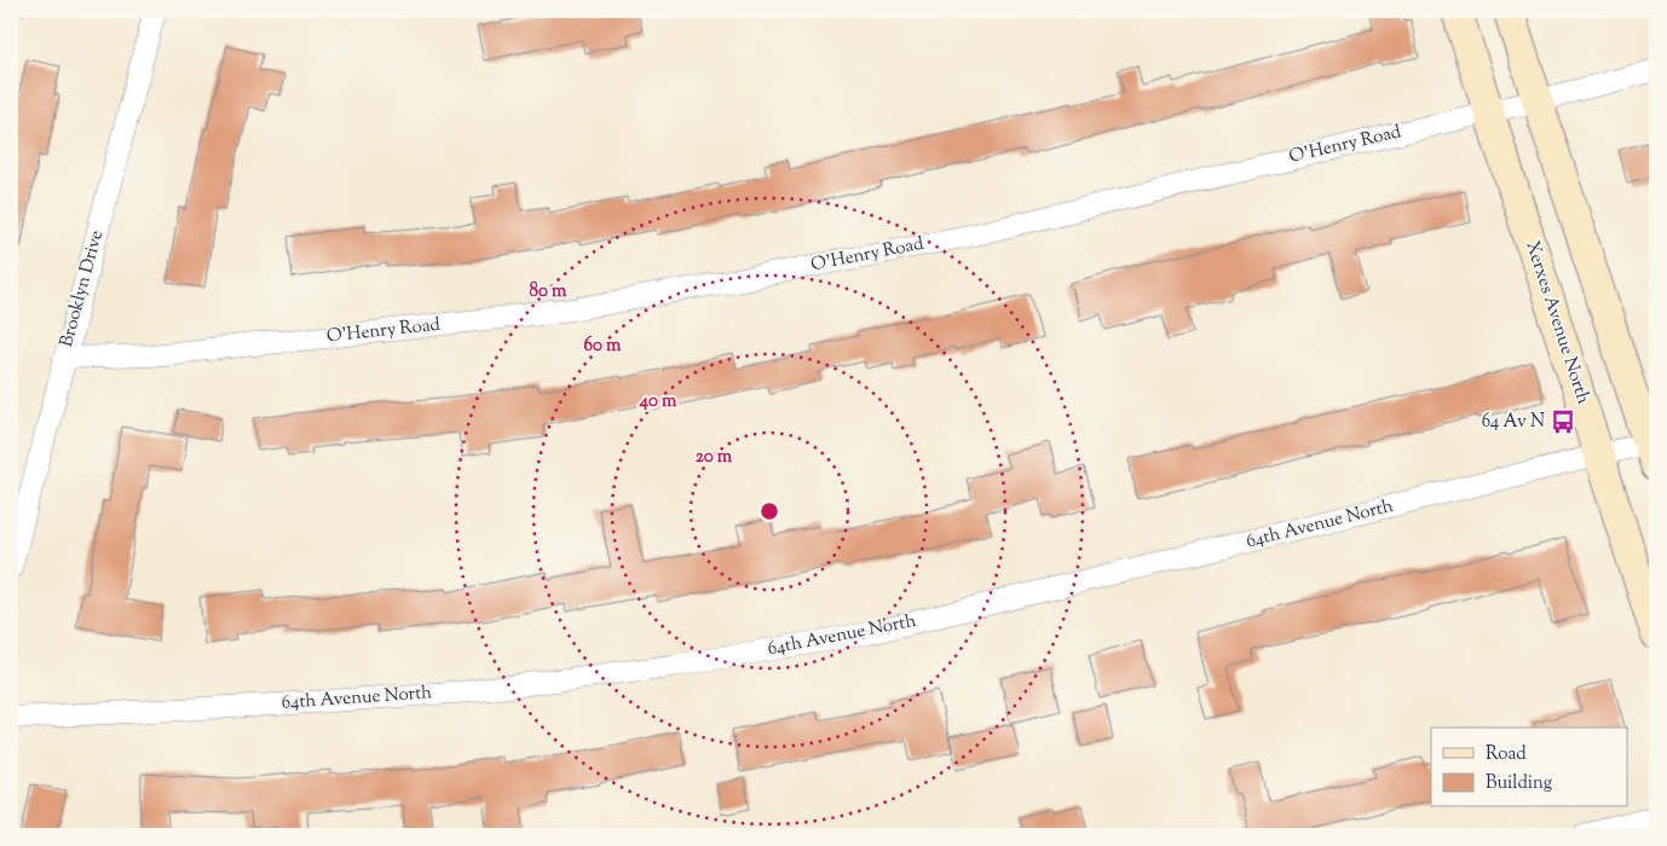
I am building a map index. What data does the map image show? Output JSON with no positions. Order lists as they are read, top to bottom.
{
  "streets": {
    "street": [
      "O'Henry Road",
      "Brooklyn Drive",
      "Xerxes Avenue North",
      "64th Avenue North"
    ]
  },
  "crossings": [
    ["O'Henry Road", "Brooklyn Drive"],
    ["O'Henry Road", "Xerxes Avenue North"],
    ["Xerxes Avenue North", "64th Avenue North"]
  ],
  "places": {
    "bus stop": ["64 Av N"]
  },
  "legend": ["Road", "Building"],
  "rings": [
    "80 m",
    "60 m",
    "40 m",
    "20 m"
  ]
}
